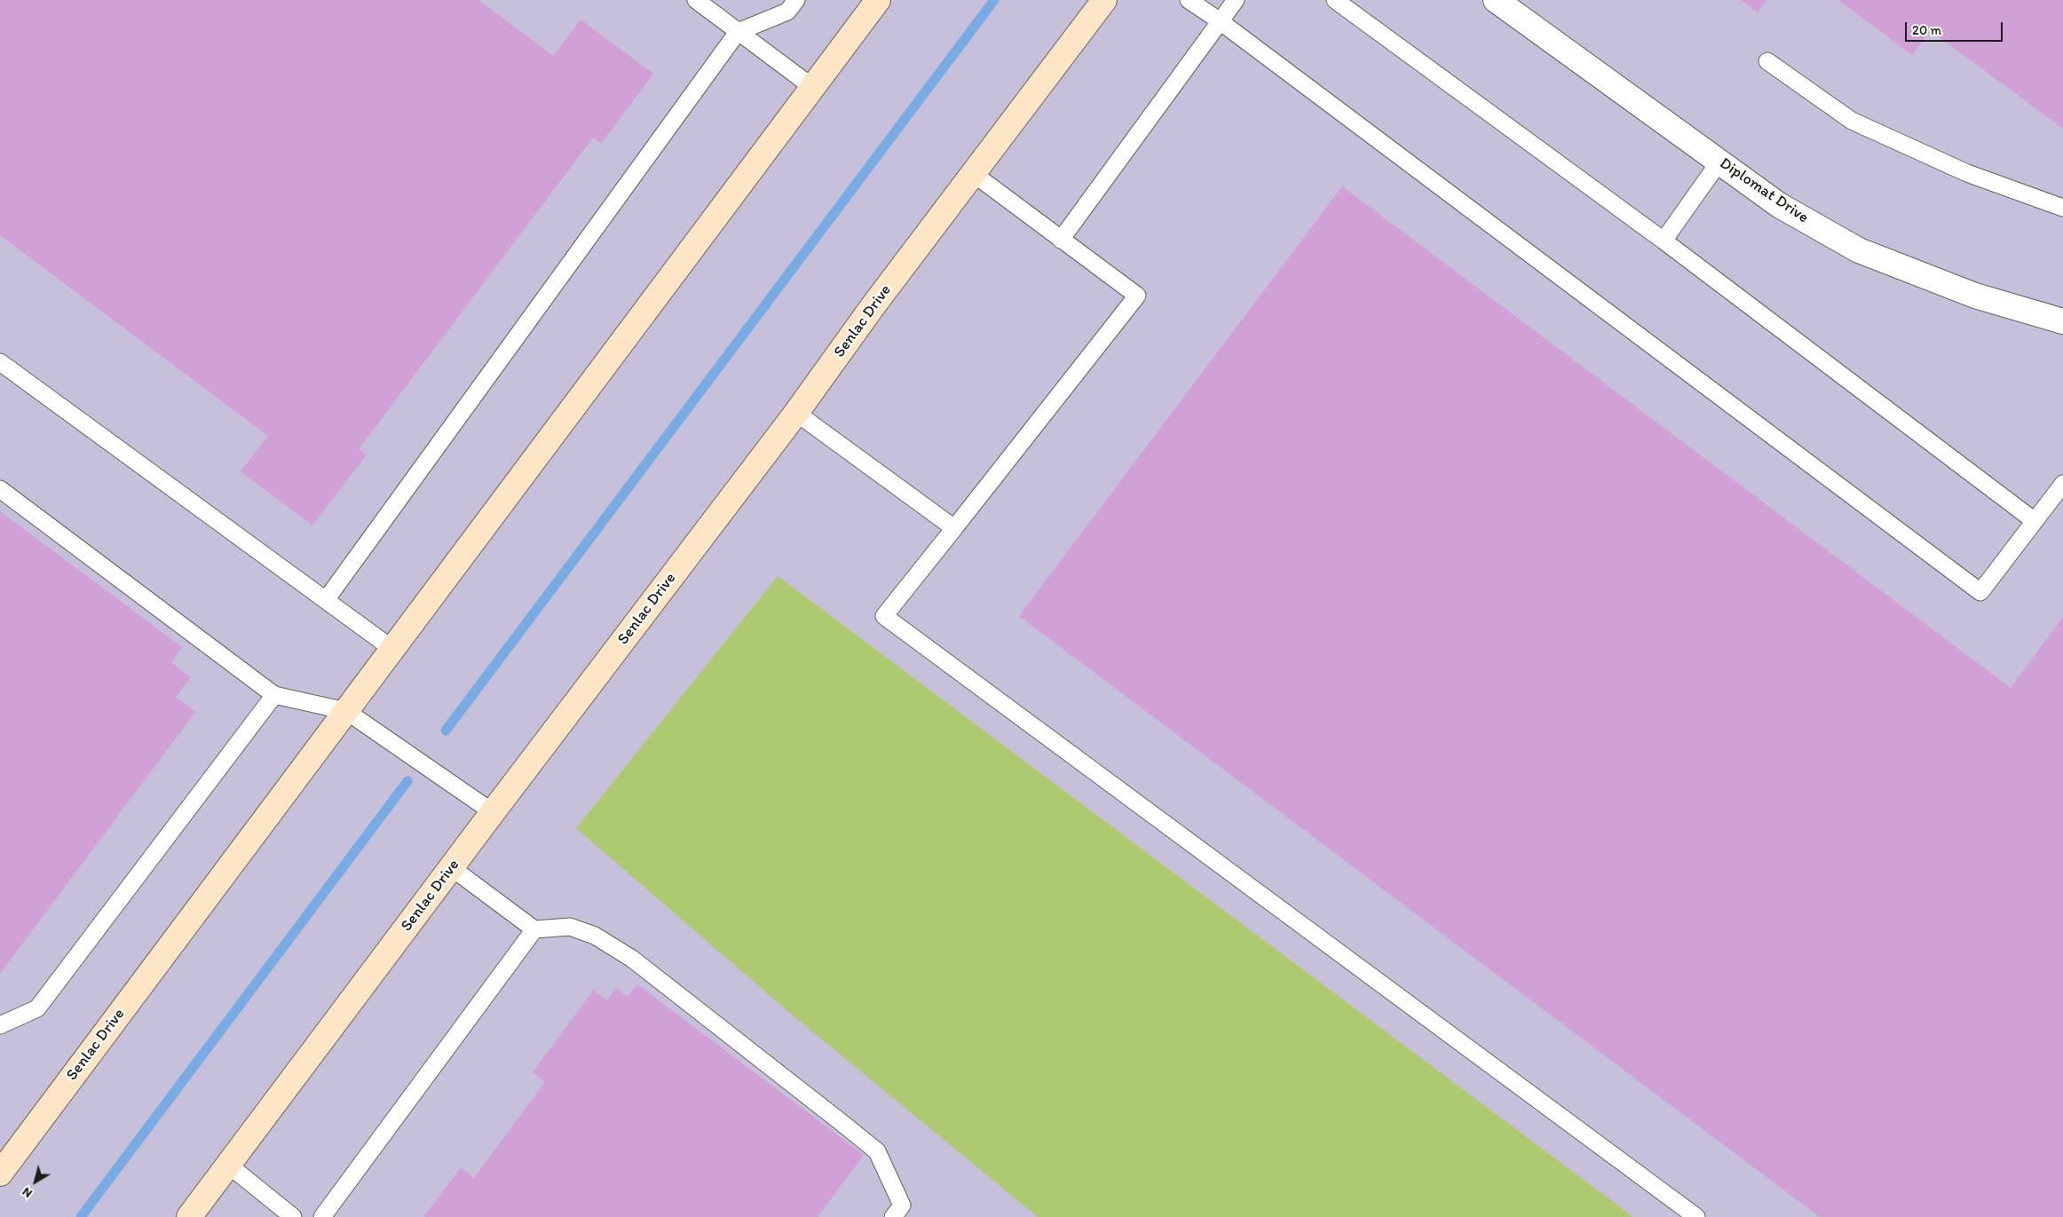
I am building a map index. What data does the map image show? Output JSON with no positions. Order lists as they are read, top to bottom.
{
  "streets": {
    "street": ["Diplomat Drive", "Senlac Drive"]
  },
  "scale_bar": "20 m",
  "north": "bottom left"
}
